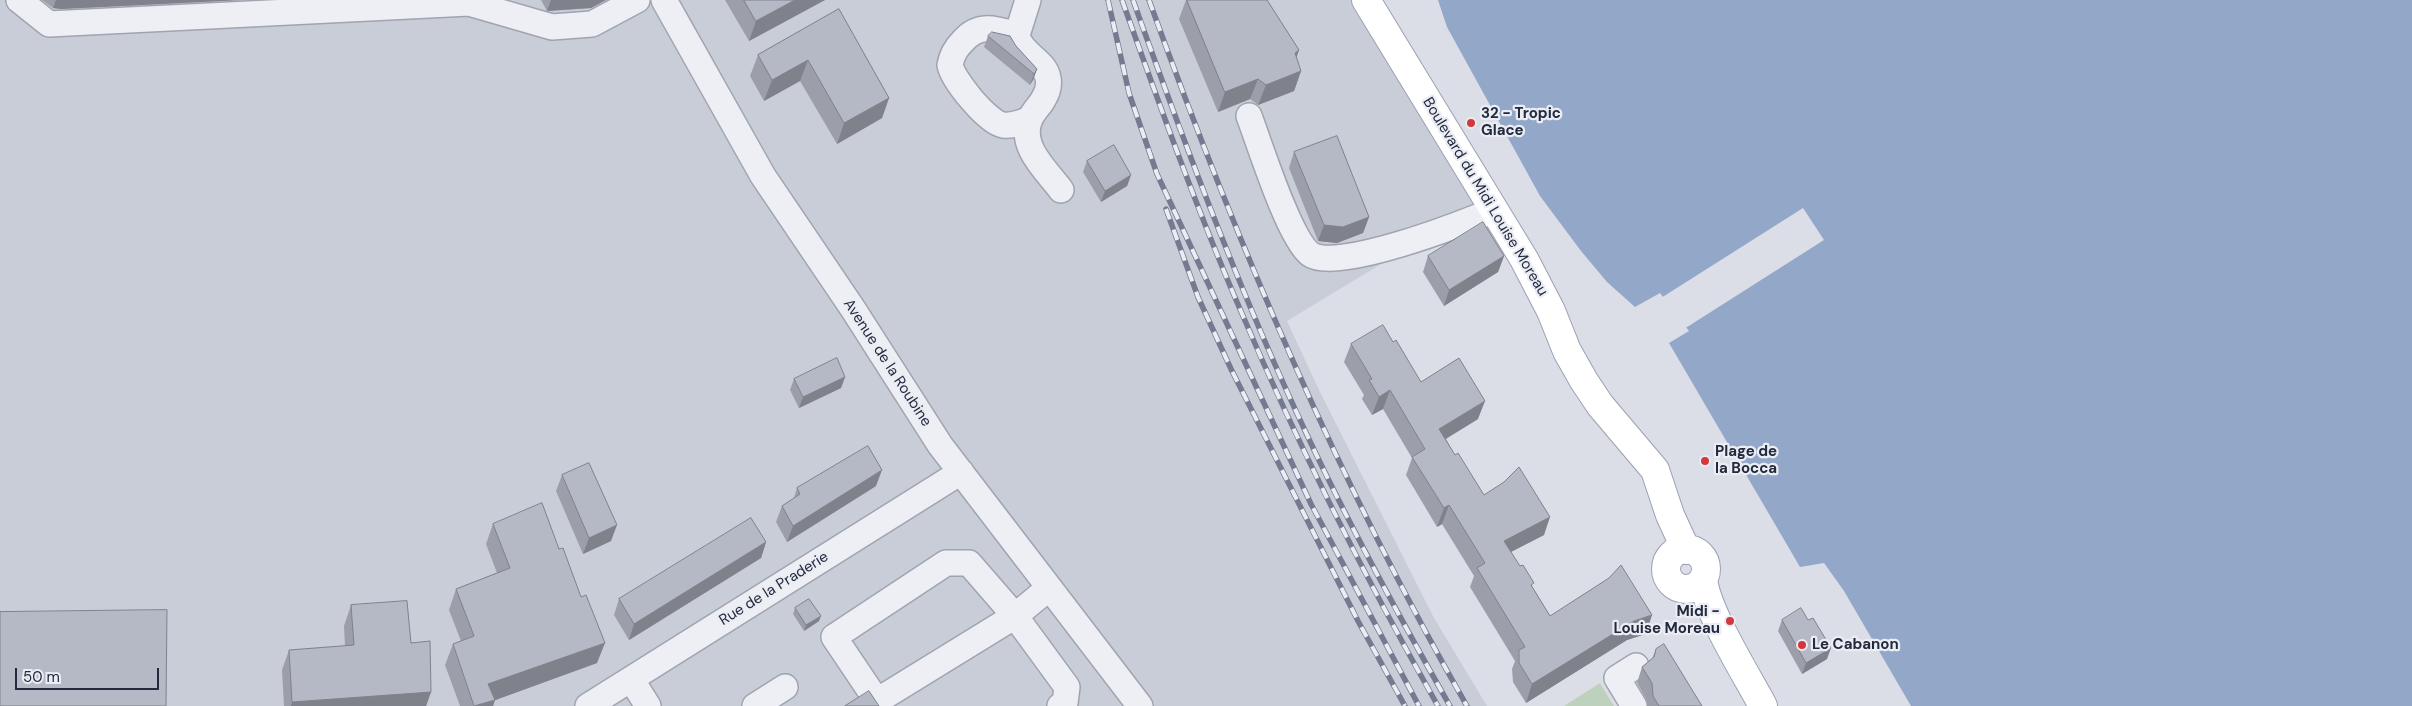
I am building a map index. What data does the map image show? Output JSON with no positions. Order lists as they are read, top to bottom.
{
  "streets": {
    "main road": ["Boulevard du Midi Louise Moreau"],
    "street": ["Avenue de la Roubine", "Rue de la Praderie"]
  },
  "crossings": [
    ["Avenue de la Roubine", "Rue de la Praderie"]
  ],
  "places": [
    "32 - Tropic Glace",
    "Plage de la Bocca",
    "Midi - Louise Moreau",
    "Le Cabanon"
  ],
  "scale_bar": "50 m"
}
